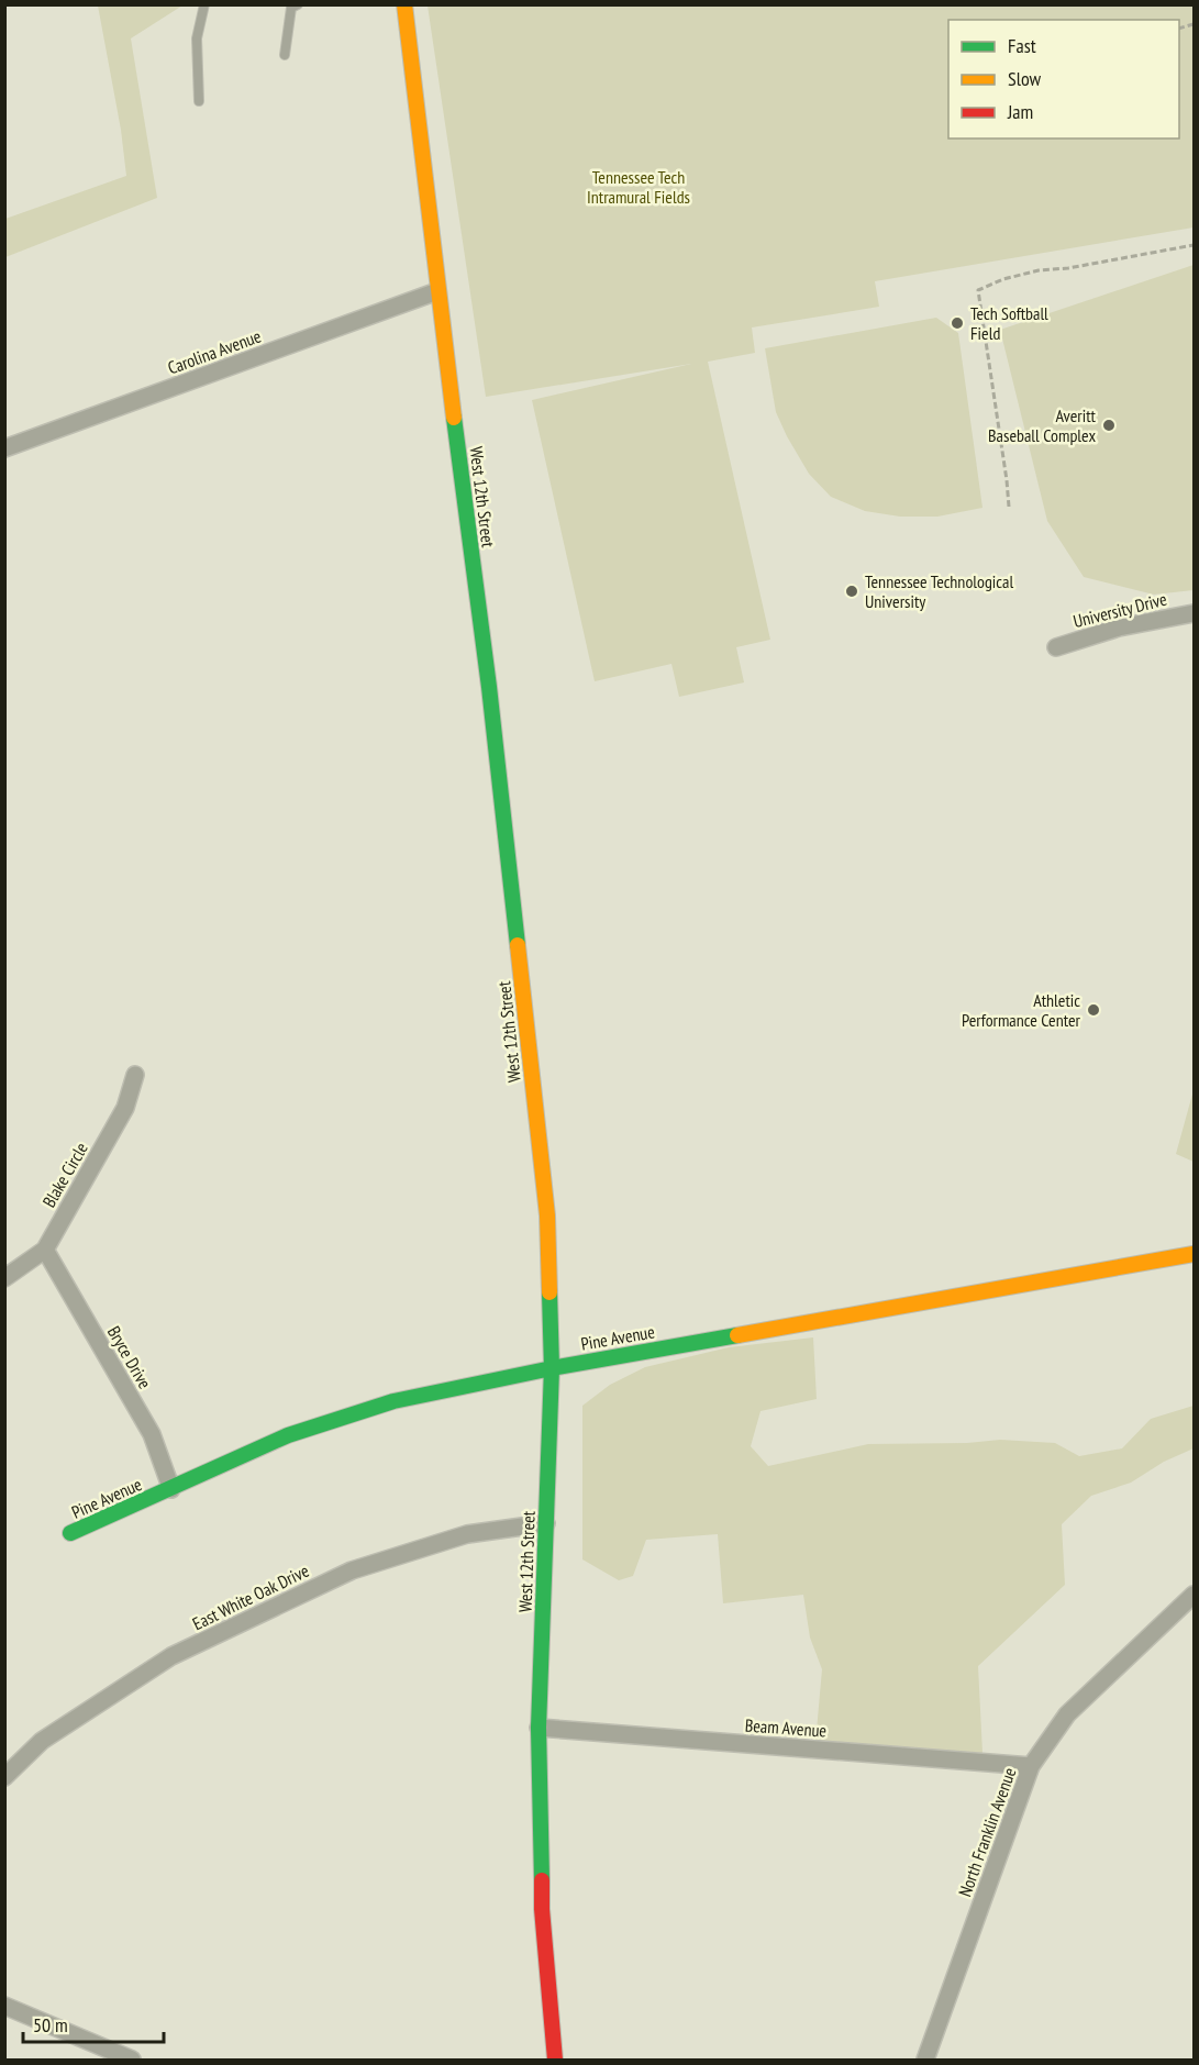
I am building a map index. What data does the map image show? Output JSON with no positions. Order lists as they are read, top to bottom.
{
  "streets": {
    "main road": ["West 12th Street", "Pine Avenue"],
    "street": [
      "Carolina Avenue",
      "University Drive",
      "Blake Circle",
      "Bryce Drive",
      "East White Oak Drive",
      "Beam Avenue",
      "North Franklin Avenue"
    ]
  },
  "crossings": [
    ["Carolina Avenue", "West 12th Street"],
    ["West 12th Street", "Pine Avenue"],
    ["West 12th Street", "East White Oak Drive"],
    ["West 12th Street", "Beam Avenue"],
    ["Blake Circle", "Bryce Drive"],
    ["Pine Avenue", "Bryce Drive"],
    ["Beam Avenue", "North Franklin Avenue"]
  ],
  "parks": ["Tennessee Tech Intramural Fields"],
  "places": [
    "Tech Softball Field",
    "Averitt Baseball Complex",
    "Tennessee Technological University",
    "Athletic Performance Center"
  ],
  "legend": ["Fast", "Slow", "Jam"],
  "scale_bar": "50 m"
}
